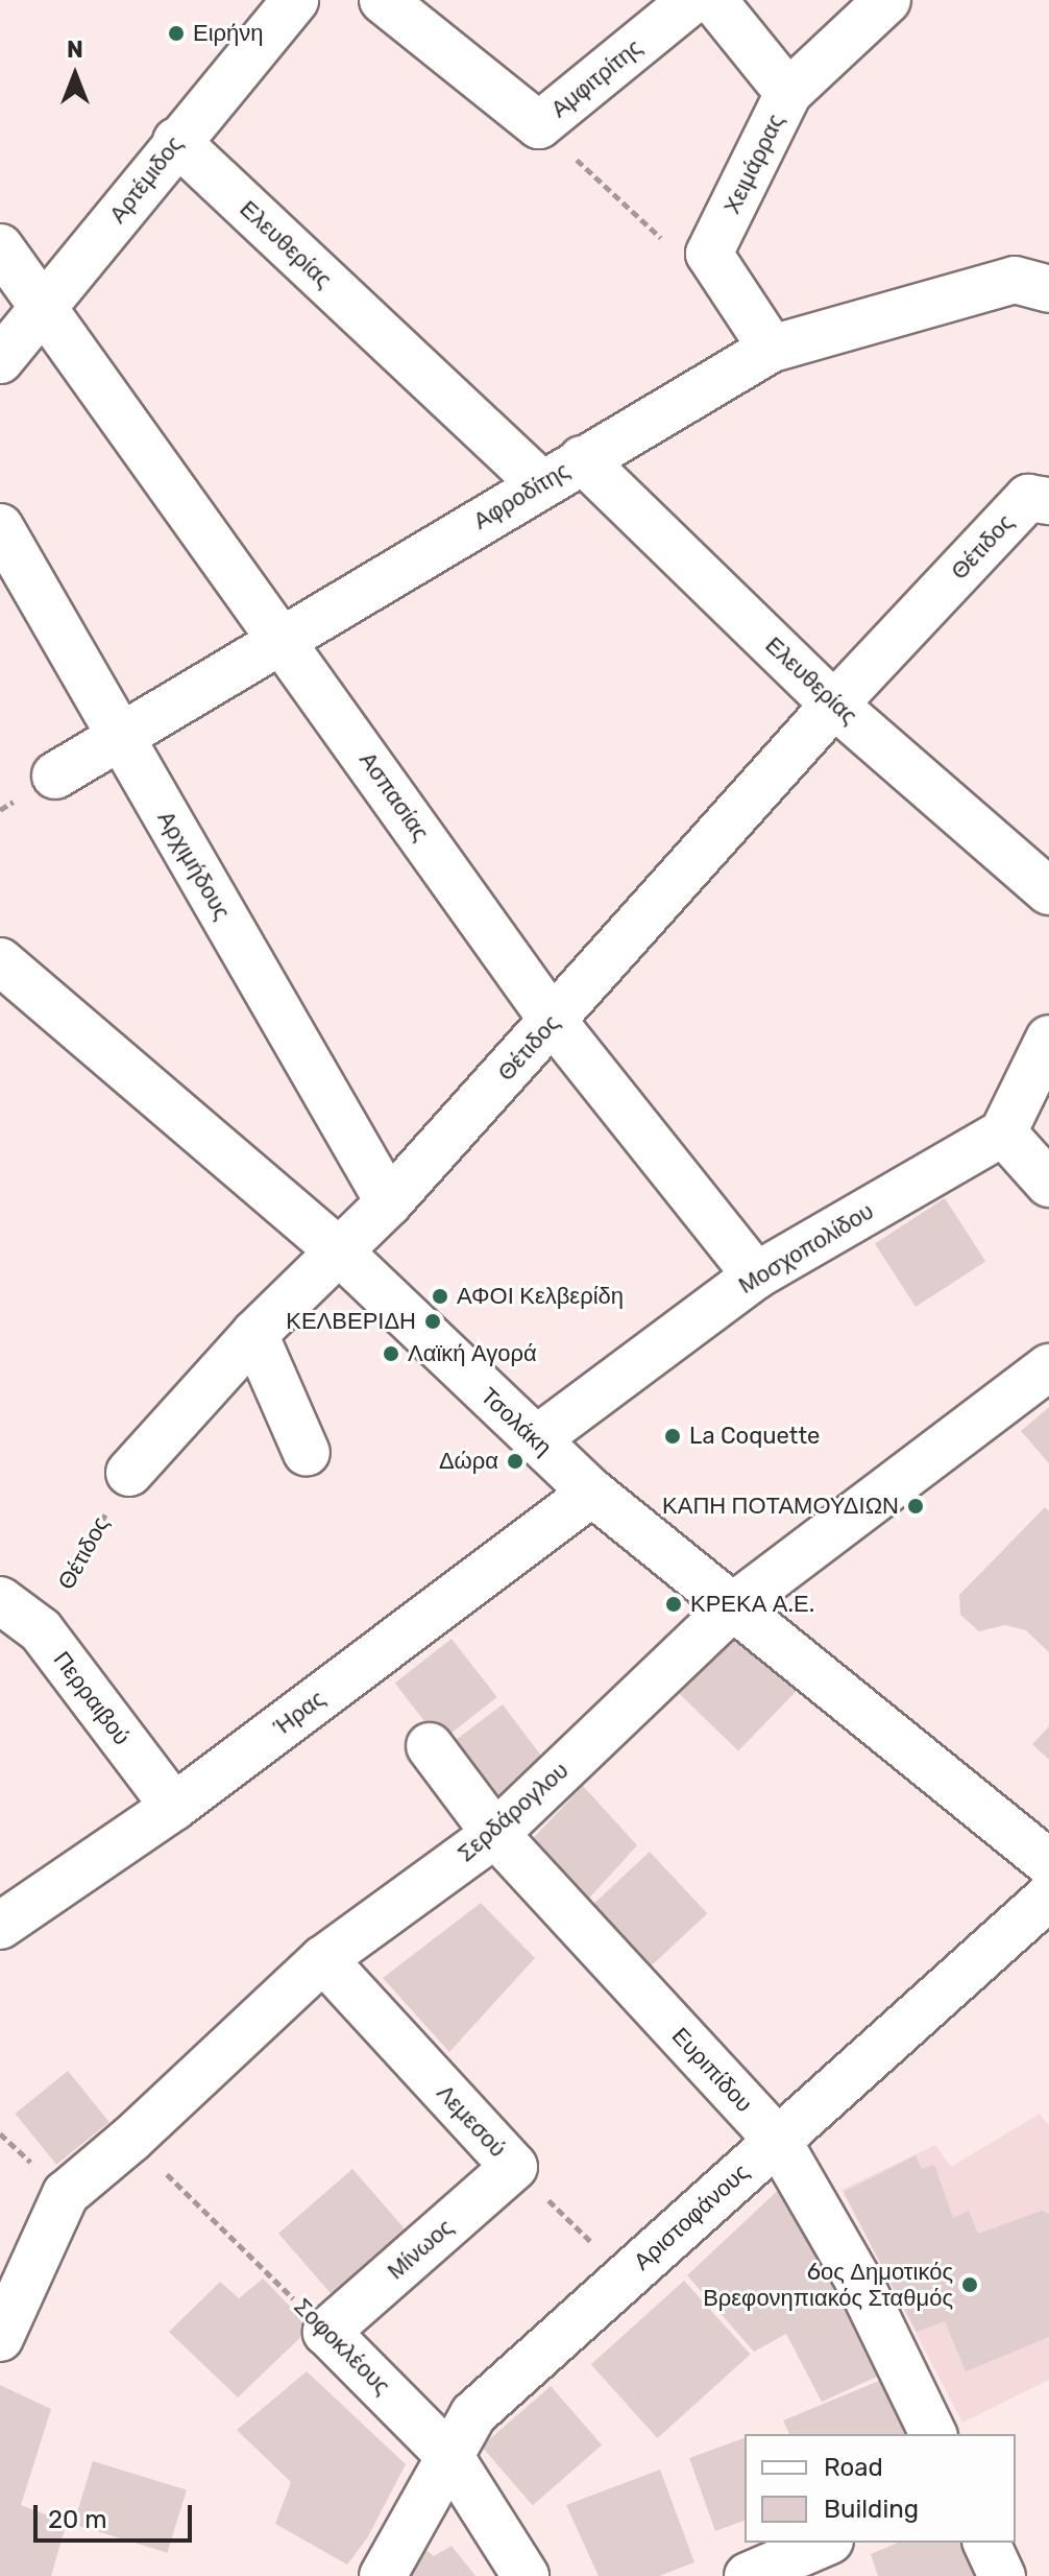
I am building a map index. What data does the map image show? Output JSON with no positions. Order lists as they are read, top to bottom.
{
  "streets": {
    "street": [
      "Αμφιτρίτης",
      "Χειμάρρας",
      "Αρτέμιδος",
      "Ελευθερίας",
      "Αφροδίτης",
      "Θέτιδος",
      "Ασπασίας",
      "Αρχιμήδους",
      "Μοσχοπολίδου",
      "Τσολάκη",
      "Περραιβού",
      "Ήρας",
      "Σερδάρογλου",
      "Ευριπίδου",
      "Λεμεσού",
      "Αριστοφάνους",
      "Μίνωος",
      "Σοφοκλέους"
    ]
  },
  "crossings": [
    ["Αρτέμιδος", "Ελευθερίας"],
    ["Αρτέμιδος", "Ασπασίας"],
    ["Ελευθερίας", "Αφροδίτης"],
    ["Ελευθερίας", "Θέτιδος"],
    ["Αφροδίτης", "Ασπασίας"],
    ["Αφροδίτης", "Αρχιμήδους"],
    ["Θέτιδος", "Ασπασίας"],
    ["Θέτιδος", "Αρχιμήδους"],
    ["Θέτιδος", "Τσολάκη"],
    ["Θέτιδος", "Περραιβού"],
    ["Ασπασίας", "Μοσχοπολίδου"],
    ["Μοσχοπολίδου", "Τσολάκη"],
    ["Τσολάκη", "Ήρας"],
    ["Τσολάκη", "Σερδάρογλου"],
    ["Περραιβού", "Ήρας"],
    ["Σερδάρογλου", "Ευριπίδου"],
    ["Σερδάρογλου", "Λεμεσού"],
    ["Σερδάρογλου", "Σοφοκλέους"],
    ["Ευριπίδου", "Αριστοφάνους"],
    ["Λεμεσού", "Αριστοφάνους"],
    ["Λεμεσού", "Μίνωος"],
    ["Αριστοφάνους", "Σοφοκλέους"],
    ["Μίνωος", "Σοφοκλέους"]
  ],
  "places": [
    "Ειρήνη",
    "ΑΦΟΙ Κελβερίδη",
    "ΚΕΛΒΕΡΙΔΗ",
    "Λαϊκή Αγορά",
    "La Coquette",
    "Δώρα",
    "ΚΑΠΗ ΠΟΤΑΜΟΥΔΙΩΝ",
    "ΚΡΕΚΑ Α.Ε.",
    "6ος Δημοτικός Βρεφονηπιακός Σταθμός"
  ],
  "legend": ["Road", "Building"],
  "scale_bar": "20 m",
  "north": "top"
}
